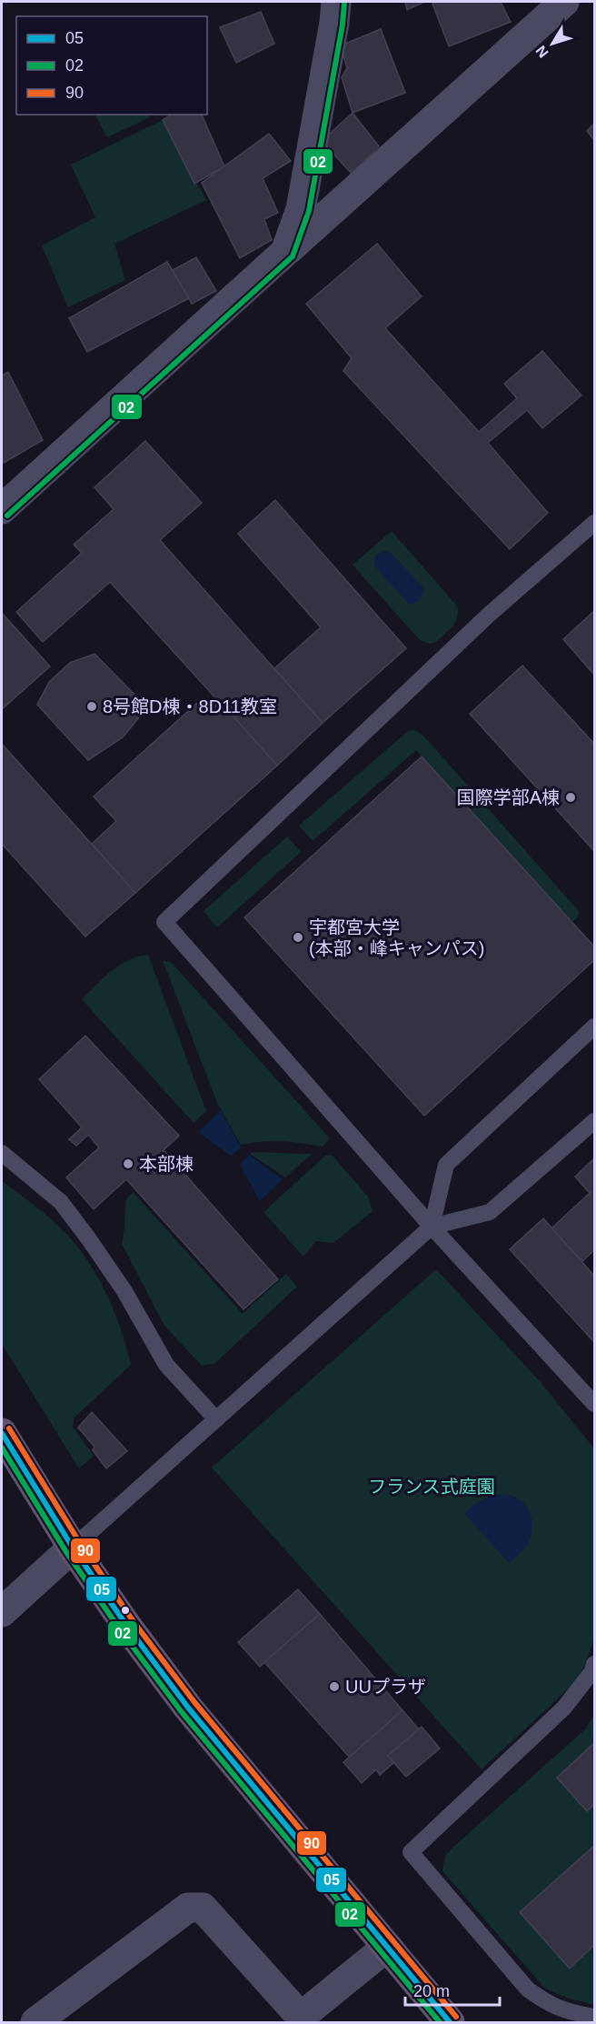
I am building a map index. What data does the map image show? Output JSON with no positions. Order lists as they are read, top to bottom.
{
  "parks": ["フランス式庭園"],
  "places": [
    "8号館D棟・8D11教室",
    "国際学部A棟",
    "宇都宮大学 (本部・峰キャンパス)",
    "本部棟",
    "UUプラザ"
  ],
  "lines": ["transit line 02", "transit line 90", "transit line 05"],
  "legend": ["05", "02", "90"],
  "scale_bar": "20 m",
  "north": "bottom left"
}
